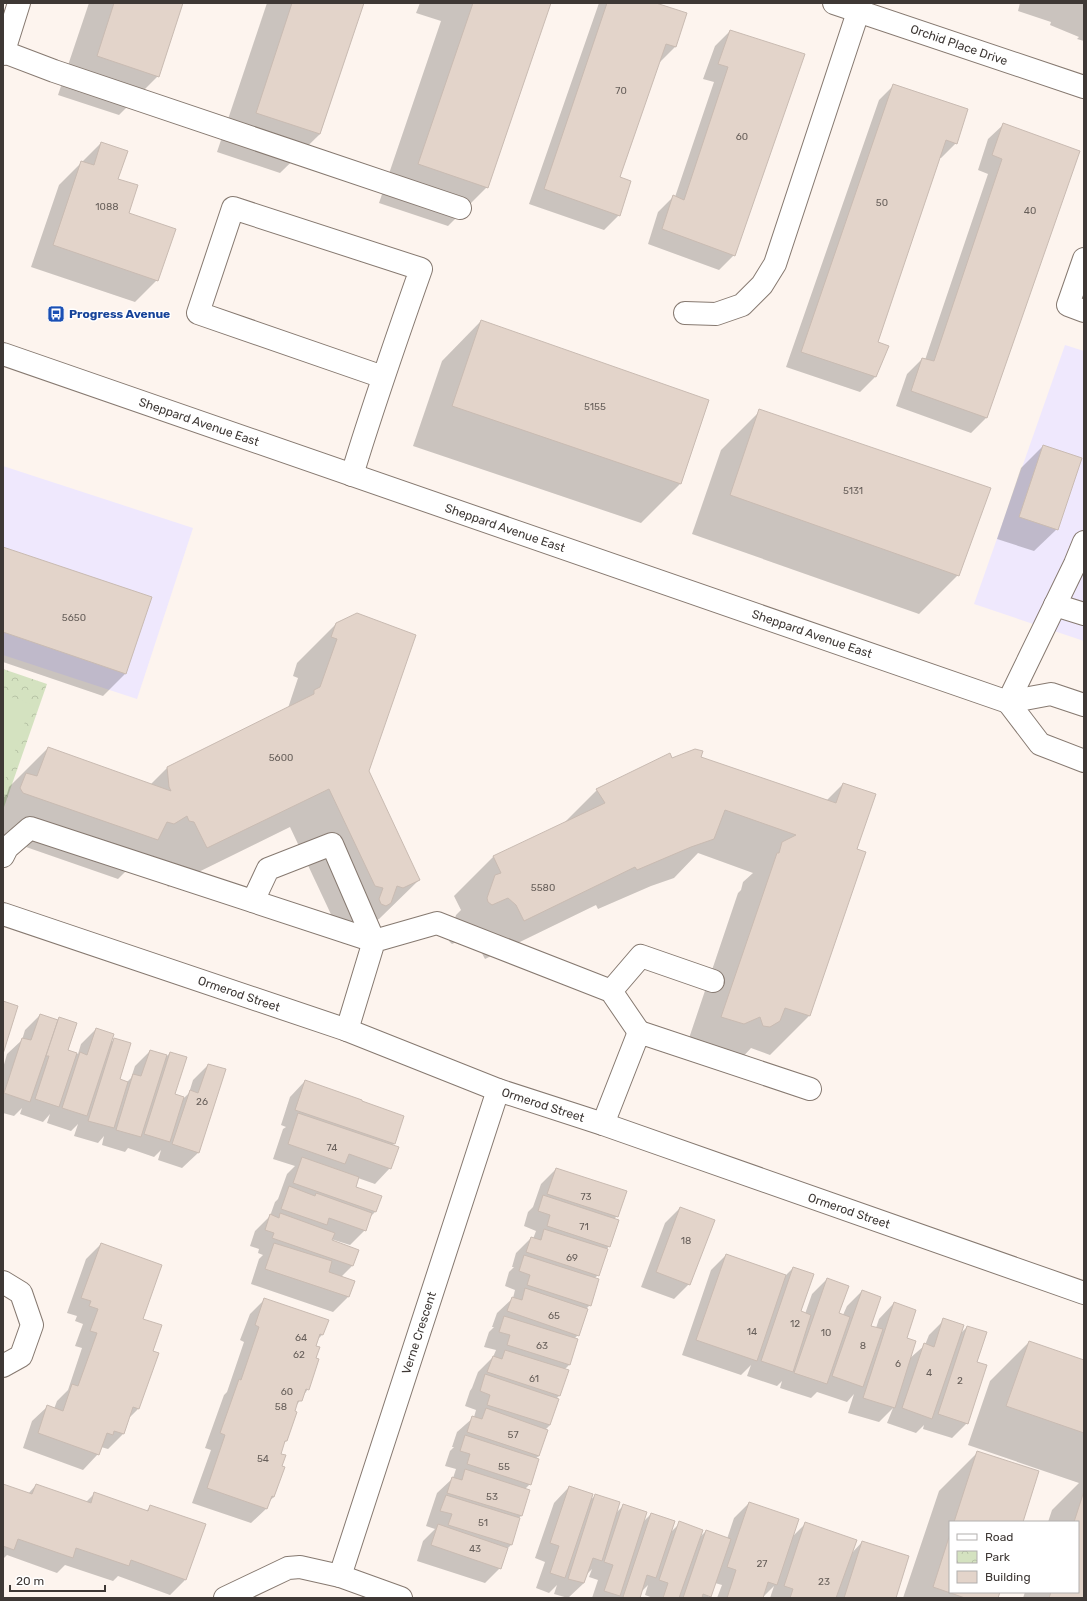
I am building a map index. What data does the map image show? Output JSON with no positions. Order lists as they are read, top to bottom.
{
  "streets": {
    "street": [
      "Orchid Place Drive",
      "Sheppard Avenue East",
      "Ormerod Street",
      "Verne Crescent"
    ]
  },
  "crossings": [
    ["Ormerod Street", "Verne Crescent"]
  ],
  "places": {
    "bus stop": ["Progress Avenue"]
  },
  "house_numbers": [
    "70",
    "60",
    "50",
    "1088",
    "40",
    "5155",
    "5131",
    "5650",
    "5600",
    "5580",
    "26",
    "74",
    "73",
    "71",
    "18",
    "69",
    "65",
    "12",
    "14",
    "10",
    "64",
    "63",
    "8",
    "62",
    "6",
    "4",
    "61",
    "2",
    "60",
    "58",
    "57",
    "54",
    "55",
    "53",
    "51",
    "43",
    "27",
    "23"
  ],
  "legend": ["Road", "Park", "Building"],
  "scale_bar": "20 m"
}
